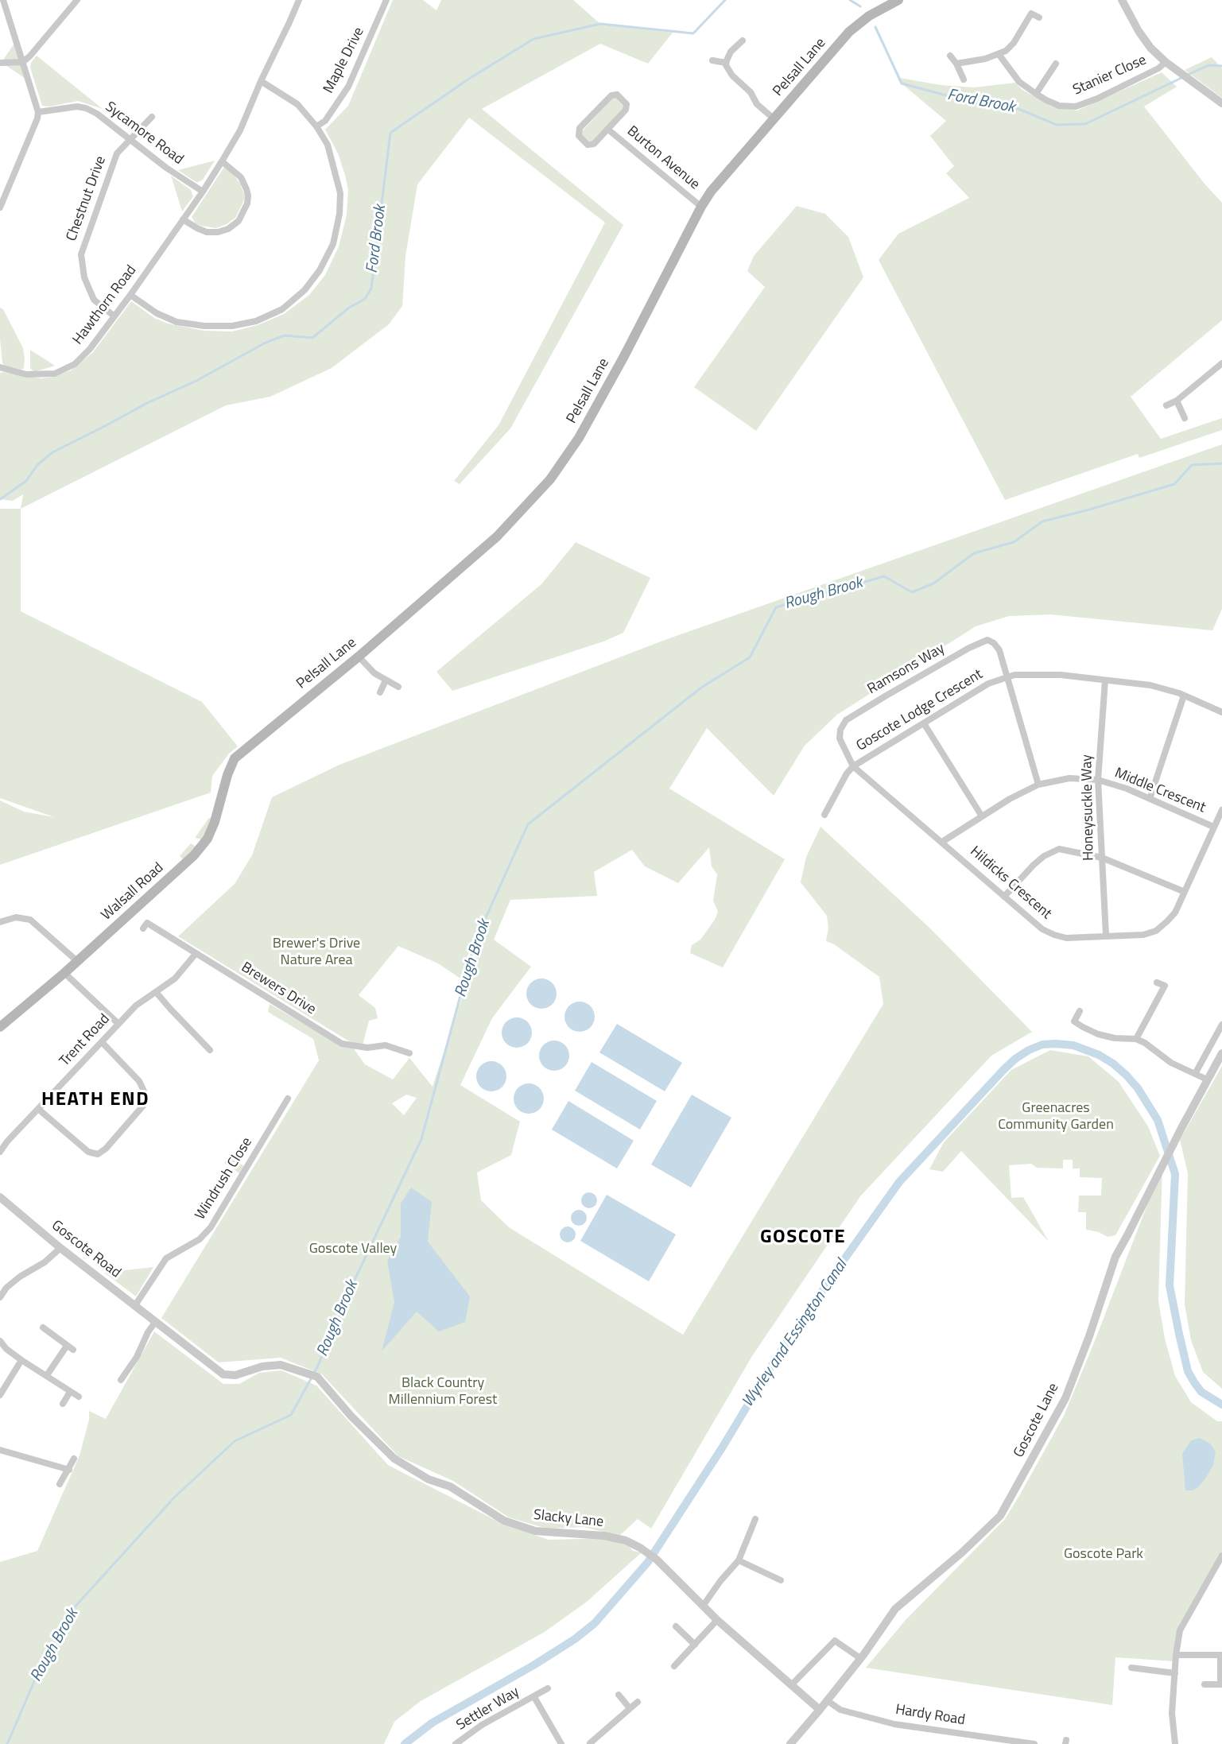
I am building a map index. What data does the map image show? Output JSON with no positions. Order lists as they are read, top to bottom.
{
  "streets": {
    "main road": ["Pelsall Lane", "Walsall Road"],
    "street": [
      "Maple Drive",
      "Stanier Close",
      "Sycamore Road",
      "Burton Avenue",
      "Chestnut Drive",
      "Hawthorn Road",
      "Ramsons Way",
      "Goscote Lodge Crescent",
      "Middle Crescent",
      "Honeysuckle Way",
      "Hildicks Crescent",
      "Brewers Drive",
      "Trent Road",
      "Windrush Close",
      "Goscote Road",
      "Goscote Lane",
      "Slacky Lane",
      "Settler Way",
      "Hardy Road"
    ]
  },
  "crossings": [
    ["Pelsall Lane", "Burton Avenue"],
    ["Pelsall Lane", "Walsall Road"],
    ["Sycamore Road", "Chestnut Drive"],
    ["Sycamore Road", "Hawthorn Road"],
    ["Chestnut Drive", "Hawthorn Road"],
    ["Ramsons Way", "Goscote Lodge Crescent"],
    ["Ramsons Way", "Hildicks Crescent"],
    ["Goscote Lodge Crescent", "Honeysuckle Way"],
    ["Goscote Lodge Crescent", "Hildicks Crescent"],
    ["Middle Crescent", "Honeysuckle Way"],
    ["Middle Crescent", "Hildicks Crescent"],
    ["Honeysuckle Way", "Hildicks Crescent"],
    ["Brewers Drive", "Trent Road"],
    ["Windrush Close", "Goscote Road"],
    ["Goscote Road", "Slacky Lane"],
    ["Goscote Lane", "Slacky Lane"],
    ["Goscote Lane", "Hardy Road"]
  ],
  "districts": ["HEATH END", "GOSCOTE"],
  "water": ["Ford Brook", "Rough Brook", "Wyrley and Essington Canal"],
  "parks": [
    "Brewer's Drive Nature Area",
    "Greenacres Community Garden",
    "Goscote Valley",
    "Black Country Millennium Forest",
    "Goscote Park"
  ]
}
